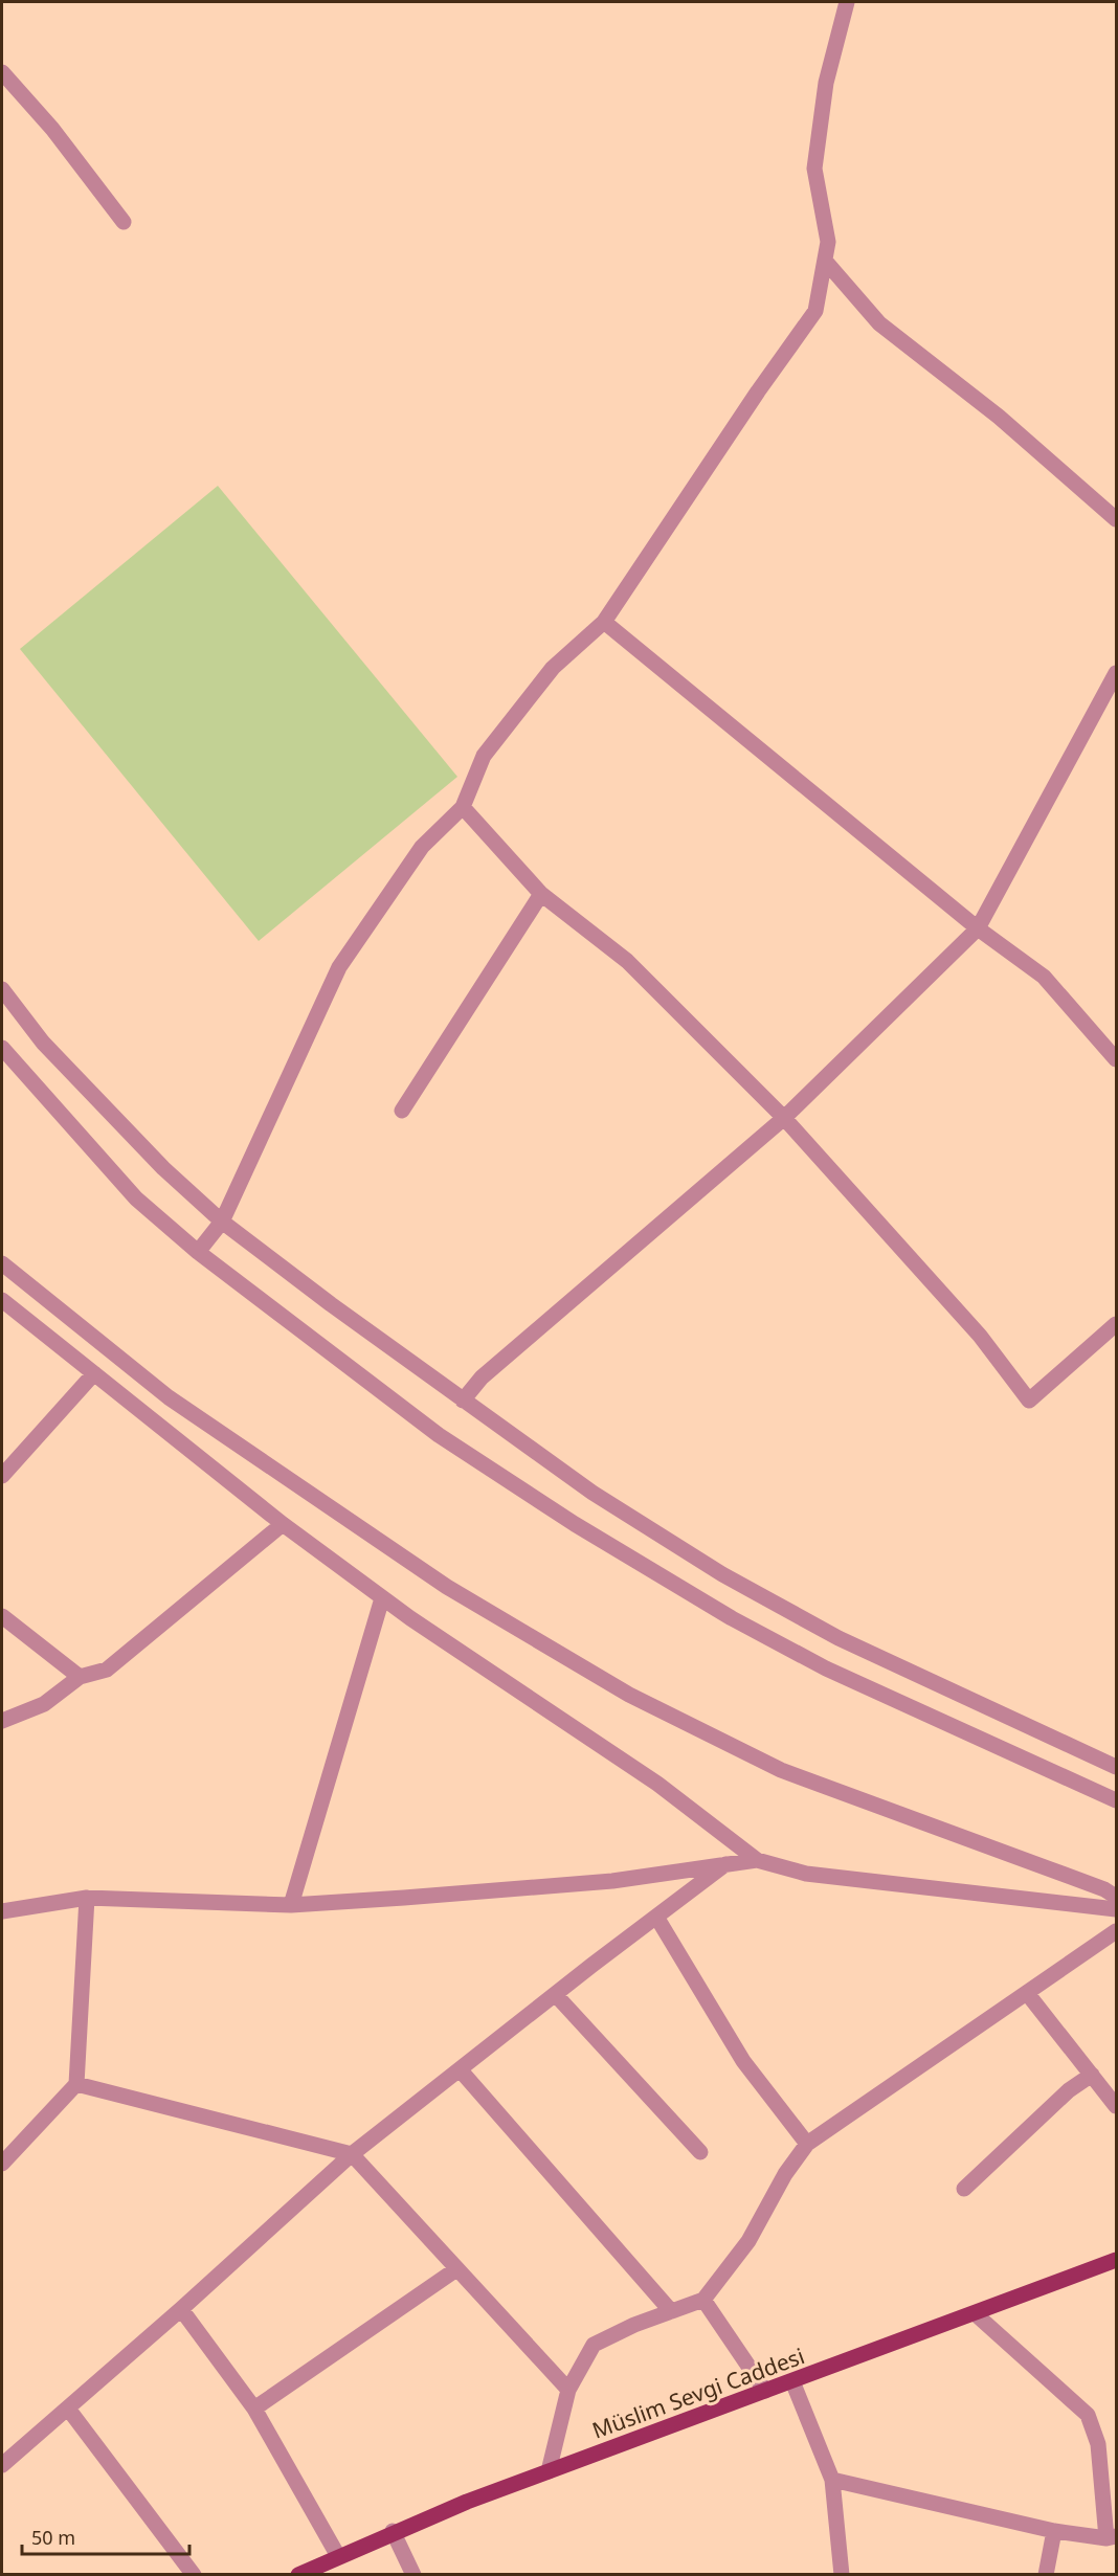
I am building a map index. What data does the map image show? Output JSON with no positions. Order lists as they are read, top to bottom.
{
  "streets": {
    "main road": ["Müslim Sevgi Caddesi"]
  },
  "scale_bar": "50 m"
}
